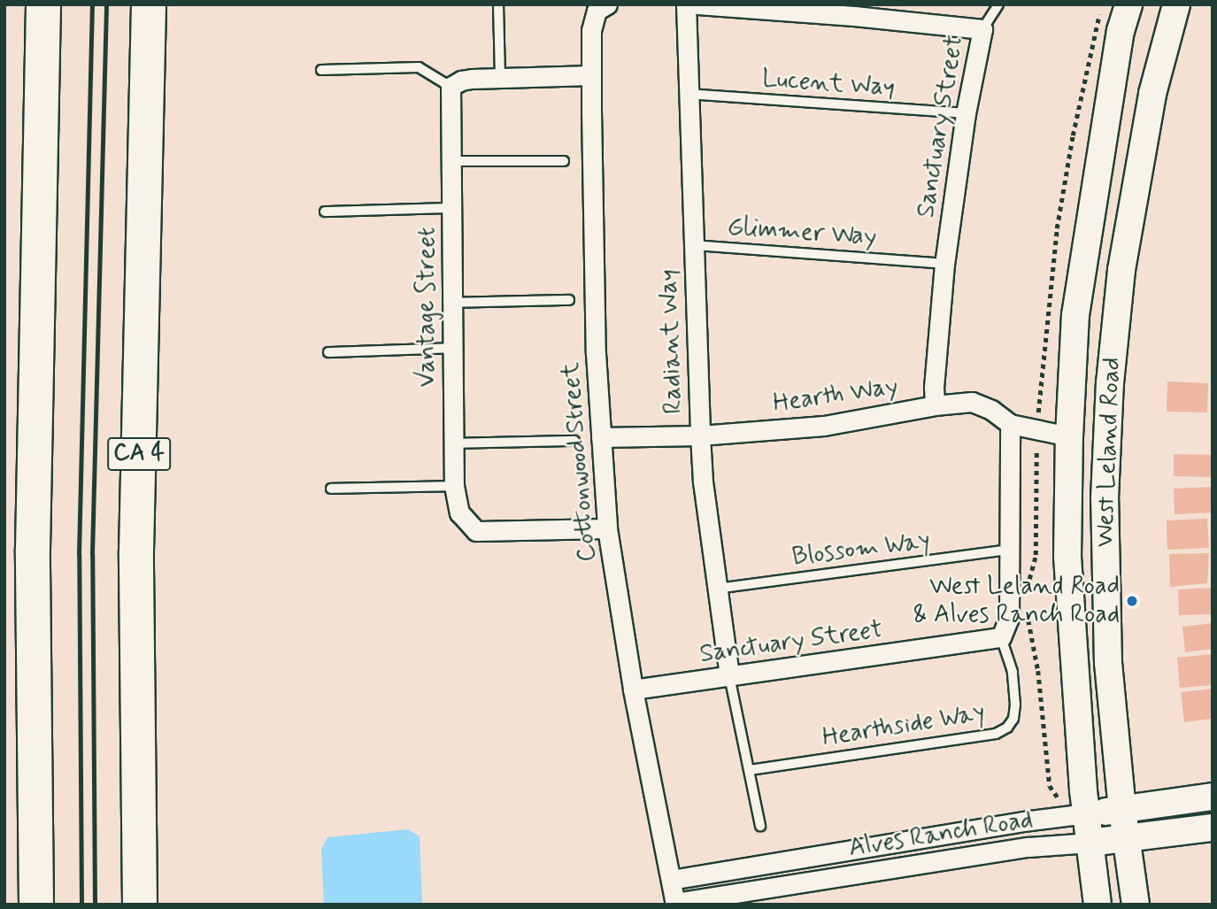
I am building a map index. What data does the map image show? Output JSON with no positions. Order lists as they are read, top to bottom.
{
  "streets": {
    "highway": ["CA 4"],
    "main road": ["West Leland Road", "Alves Ranch Road"],
    "street": [
      "Sanctuary Street",
      "Vantage Street",
      "Radiant Way",
      "Hearth Way",
      "Cottonwood Street"
    ],
    "lane": [
      "Lucent Way",
      "Glimmer Way",
      "Blossom Way",
      "Hearthside Way"
    ]
  },
  "crossings": [
    ["Lucent Way", "Sanctuary Street"],
    ["Lucent Way", "Radiant Way"],
    ["Sanctuary Street", "Glimmer Way"],
    ["Sanctuary Street", "Radiant Way"],
    ["Sanctuary Street", "Hearth Way"],
    ["Sanctuary Street", "Cottonwood Street"],
    ["Sanctuary Street", "Hearthside Way"],
    ["Glimmer Way", "Radiant Way"],
    ["Vantage Street", "Cottonwood Street"],
    ["Radiant Way", "Hearth Way"],
    ["Radiant Way", "Blossom Way"],
    ["Hearth Way", "West Leland Road"],
    ["Hearth Way", "Cottonwood Street"],
    ["West Leland Road", "Alves Ranch Road"],
    ["Cottonwood Street", "Alves Ranch Road"]
  ],
  "places": ["West Leland Road & Alves Ranch Road"]
}
